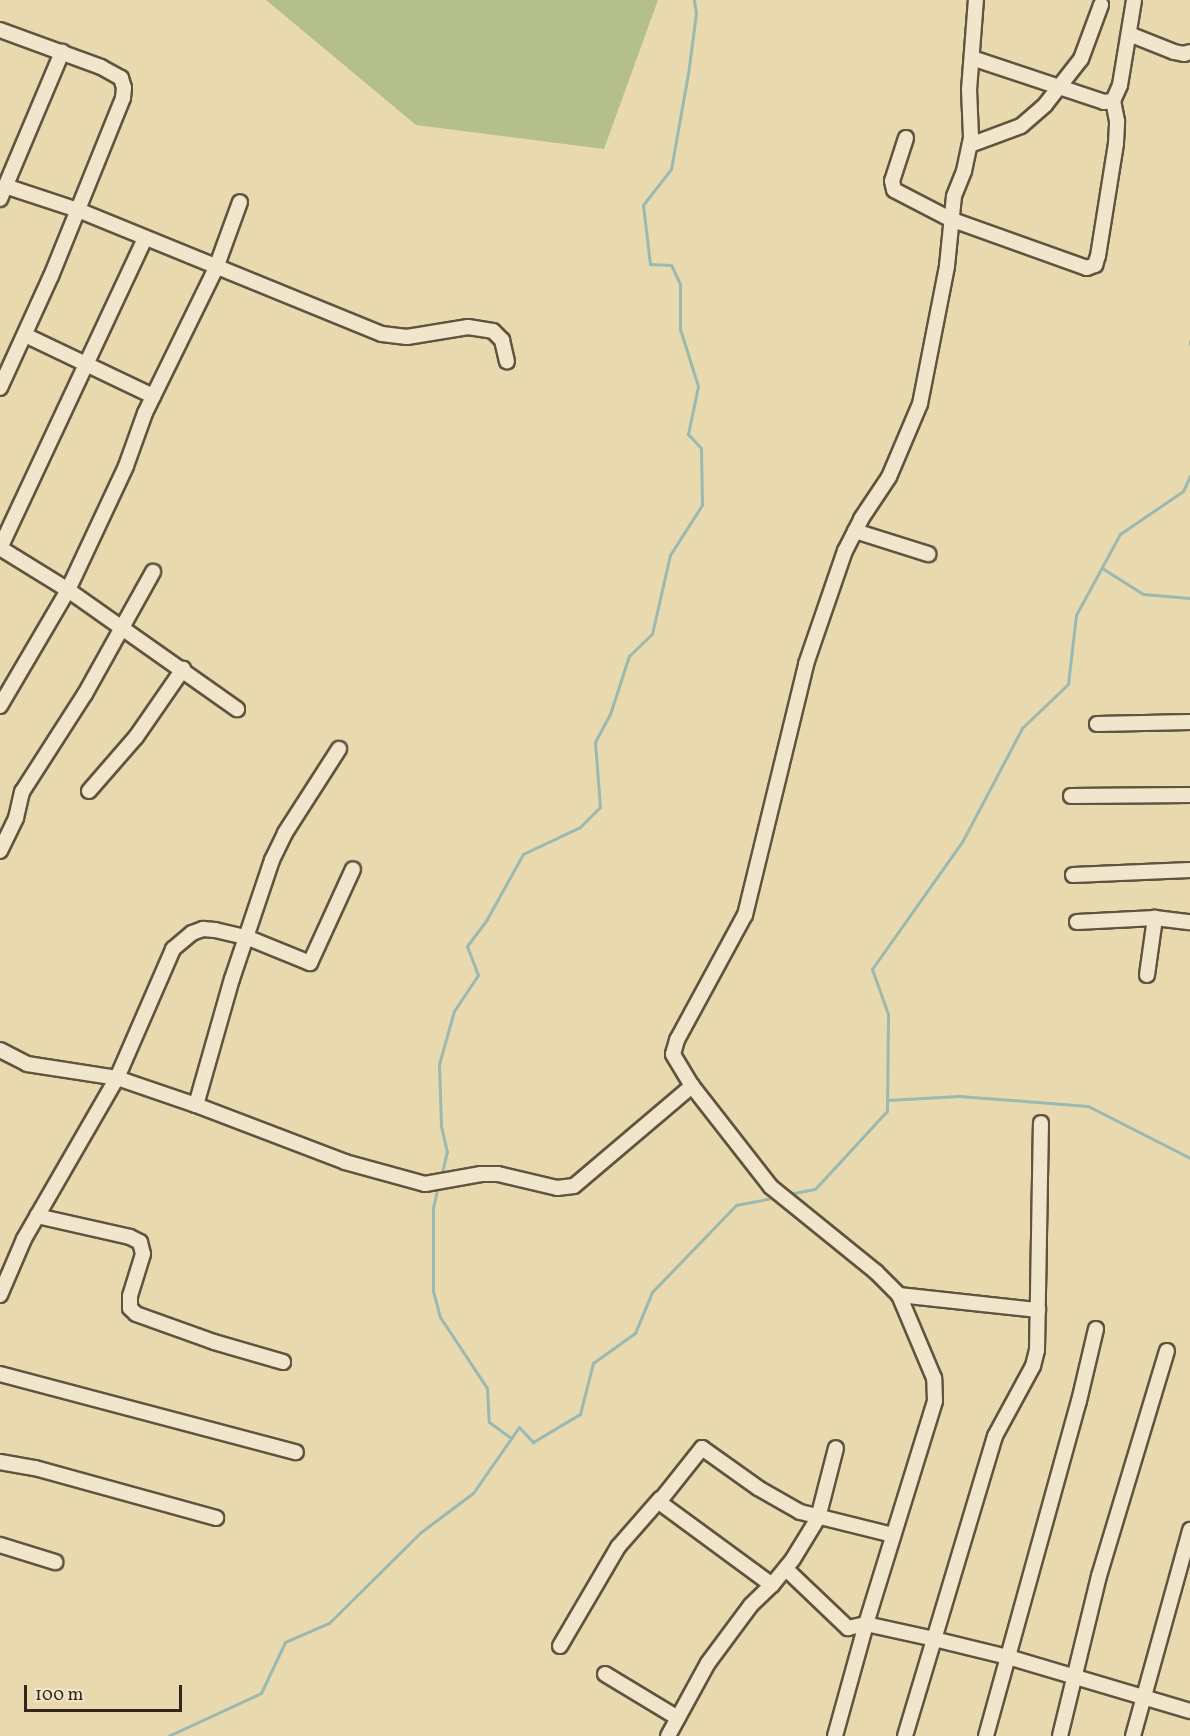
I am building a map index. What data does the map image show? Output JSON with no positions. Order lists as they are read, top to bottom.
{
  "scale_bar": "100 m"
}
